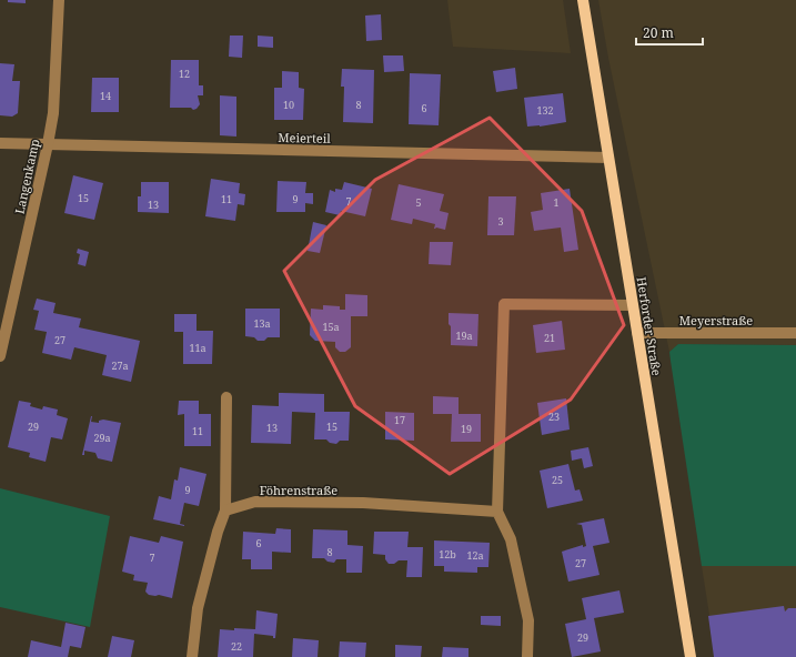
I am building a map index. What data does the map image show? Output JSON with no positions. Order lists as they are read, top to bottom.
{
  "streets": {
    "main road": ["Herforder Straße"],
    "street": [
      "Meierteil",
      "Langenkamp",
      "Meyerstraße",
      "Föhrenstraße"
    ]
  },
  "crossings": [
    ["Meierteil", "Langenkamp"],
    ["Meierteil", "Herforder Straße"],
    ["Meyerstraße", "Herforder Straße"]
  ],
  "house_numbers": [
    "12",
    "14",
    "10",
    "8",
    "6",
    "132",
    "15",
    "11",
    "9",
    "7",
    "5",
    "1",
    "13",
    "3",
    "13a",
    "15a",
    "19a",
    "21",
    "27",
    "11a",
    "27a",
    "23",
    "17",
    "29",
    "15",
    "13",
    "19",
    "11",
    "29a",
    "25",
    "9",
    "6",
    "8",
    "12b",
    "12a",
    "7",
    "27",
    "29",
    "22"
  ],
  "scale_bar": "20 m"
}
